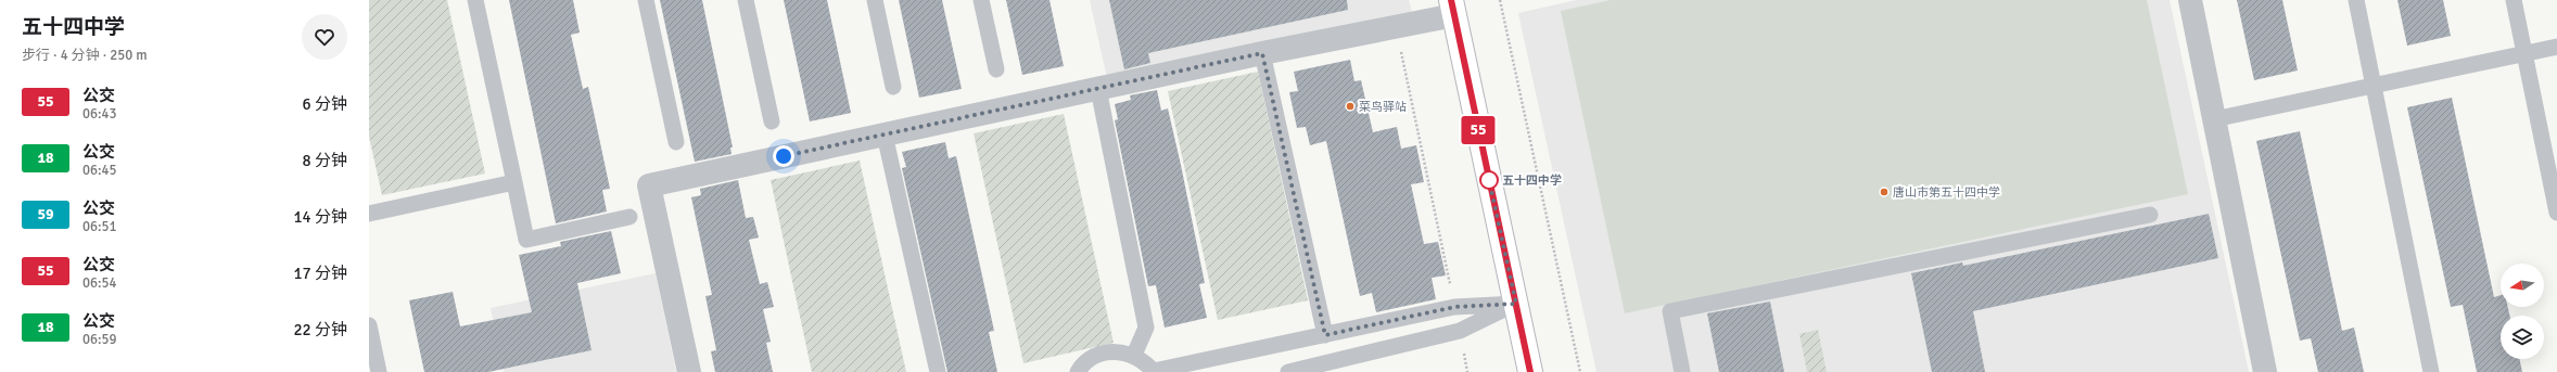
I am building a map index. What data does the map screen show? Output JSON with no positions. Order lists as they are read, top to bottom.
{
  "places": ["菜鸟驿站", "五十四中学", "唐山市第五十四中学"],
  "lines": ["bus line 55"],
  "north": "left",
  "page": {
    "heading": ["五十四中学", "步行 · 4 分钟 · 250 m"],
    "on_map": "55",
    "list": [
      {
        "mark": "55",
        "name": "公交",
        "note": "06:43",
        "value": "6 分钟"
      },
      {
        "mark": "18",
        "name": "公交",
        "note": "06:45",
        "value": "8 分钟"
      },
      {
        "mark": "59",
        "name": "公交",
        "note": "06:51",
        "value": "14 分钟"
      },
      {
        "mark": "55",
        "name": "公交",
        "note": "06:54",
        "value": "17 分钟"
      },
      {
        "mark": "18",
        "name": "公交",
        "note": "06:59",
        "value": "22 分钟"
      }
    ]
  }
}
